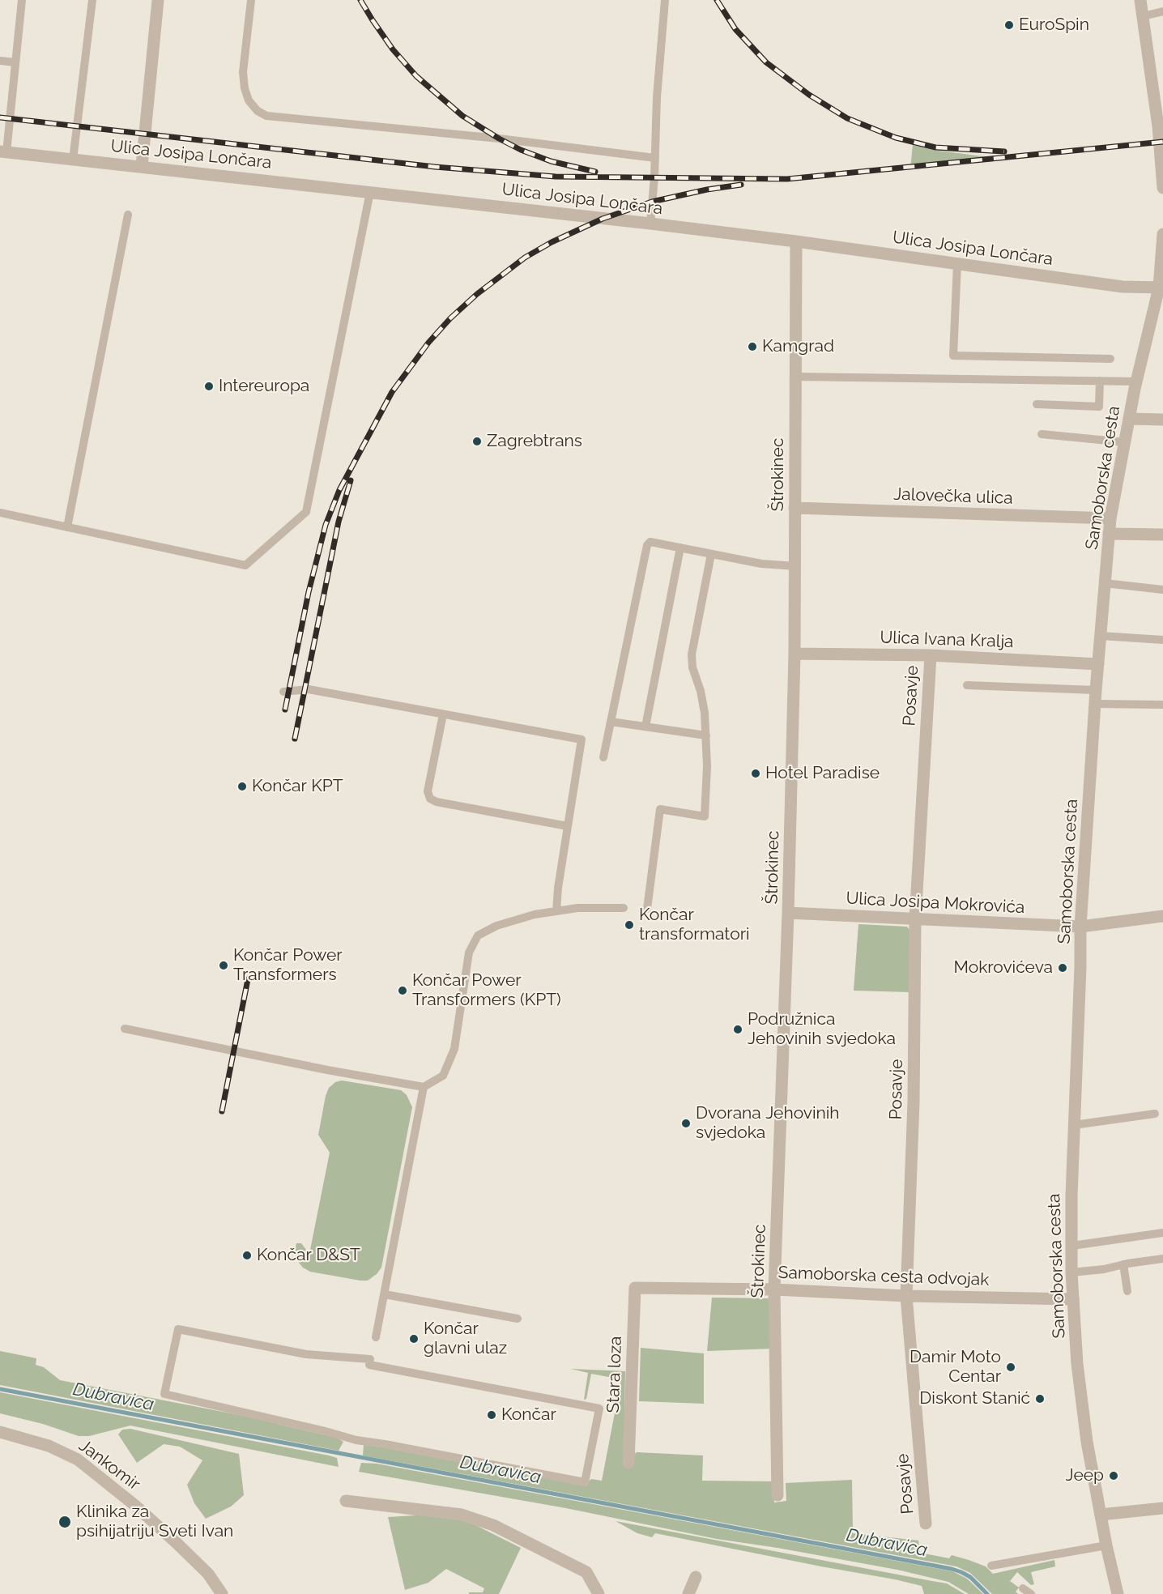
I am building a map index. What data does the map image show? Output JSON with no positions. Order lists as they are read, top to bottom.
{
  "streets": {
    "street": [
      "Ulica Josipa Lončara",
      "Štrokinec",
      "Samoborska cesta",
      "Jalovečka ulica",
      "Ulica Ivana Kralja",
      "Posavje",
      "Ulica Josipa Mokrovića",
      "Samoborska cesta odvojak",
      "Stara loza",
      "Jankomir"
    ]
  },
  "crossings": [
    ["Ulica Josipa Lončara", "Štrokinec"],
    ["Ulica Josipa Lončara", "Samoborska cesta"],
    ["Štrokinec", "Jalovečka ulica"],
    ["Štrokinec", "Ulica Ivana Kralja"],
    ["Štrokinec", "Ulica Josipa Mokrovića"],
    ["Štrokinec", "Samoborska cesta odvojak"],
    ["Samoborska cesta", "Jalovečka ulica"],
    ["Samoborska cesta", "Ulica Ivana Kralja"],
    ["Samoborska cesta", "Ulica Josipa Mokrovića"],
    ["Samoborska cesta", "Samoborska cesta odvojak"],
    ["Ulica Ivana Kralja", "Posavje"],
    ["Posavje", "Ulica Josipa Mokrovića"],
    ["Posavje", "Samoborska cesta odvojak"],
    ["Samoborska cesta odvojak", "Stara loza"]
  ],
  "water": ["Dubravica"],
  "places": [
    "EuroSpin",
    "Kamgrad",
    "Intereuropa",
    "Zagrebtrans",
    "Hotel Paradise",
    "Končar KPT",
    "Končar transformatori",
    "Končar Power Transformers",
    "Mokrovićeva",
    "Končar Power Transformers (KPT)",
    "Podružnica Jehovinih svjedoka",
    "Dvorana Jehovinih svjedoka",
    "Končar D&ST",
    "Končar glavni ulaz",
    "Damir Moto Centar",
    "Diskont Stanić",
    "Končar",
    "Jeep",
    "Klinika za psihijatriju Sveti Ivan"
  ]
}
